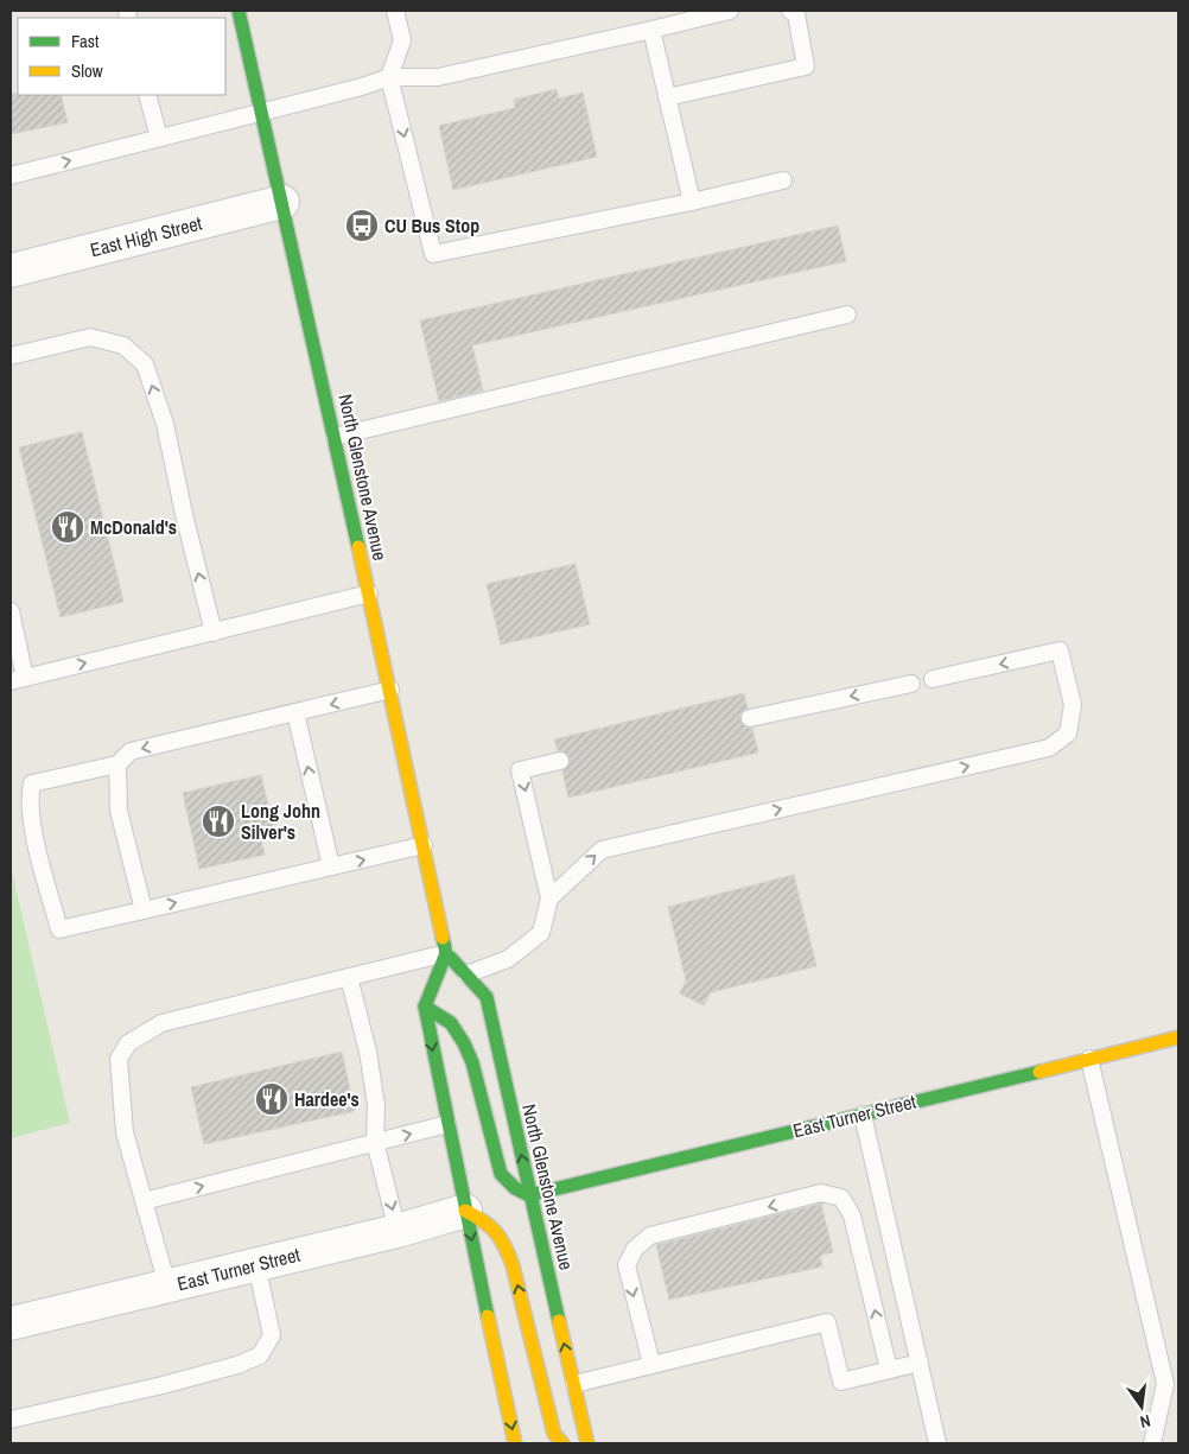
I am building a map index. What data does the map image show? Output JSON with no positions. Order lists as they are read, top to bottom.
{
  "streets": {
    "main road": ["North Glenstone Avenue", "East Turner Street"],
    "street": ["East High Street"]
  },
  "crossings": [
    ["East High Street", "North Glenstone Avenue"],
    ["North Glenstone Avenue", "East Turner Street"]
  ],
  "places": {
    "bus stop": ["CU Bus Stop"],
    "restaurant": ["McDonald's", "Long John Silver's", "Hardee's"]
  },
  "legend": ["Fast", "Slow"],
  "north": "bottom"
}
